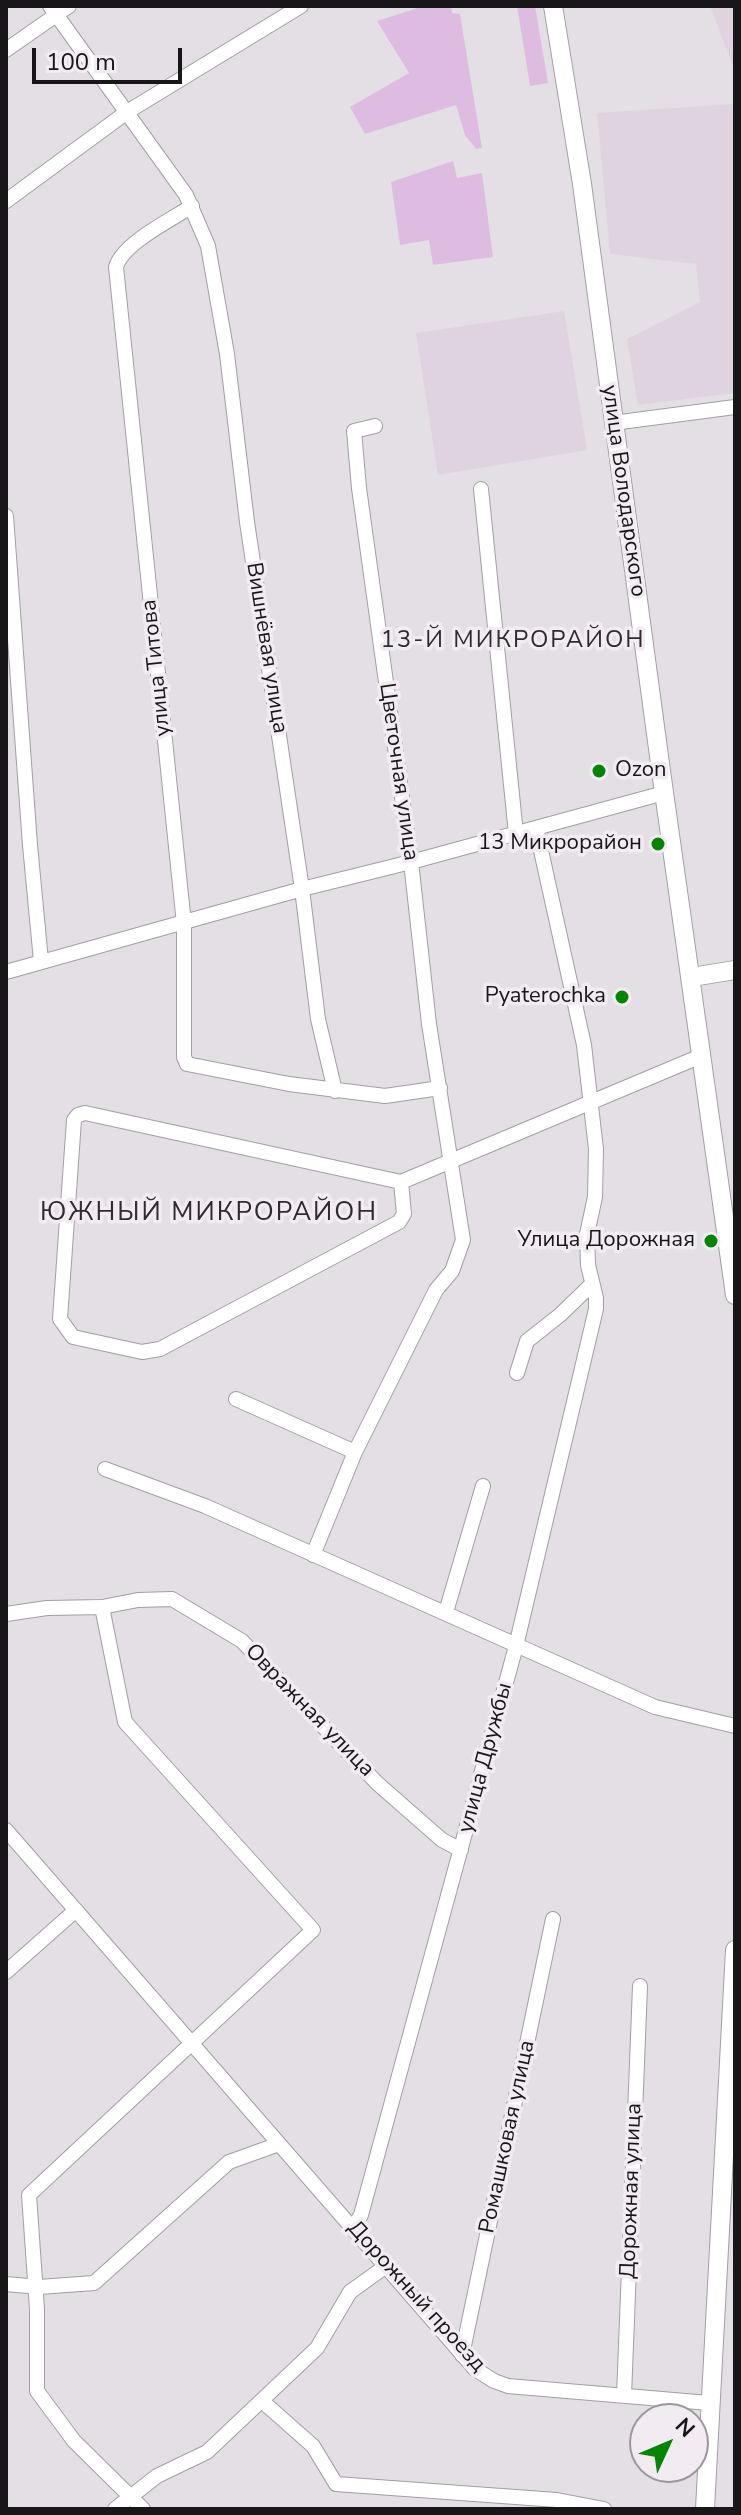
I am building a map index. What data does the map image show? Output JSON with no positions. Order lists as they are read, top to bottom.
{
  "streets": {
    "main road": ["улица Володарского"],
    "street": [
      "Вишнёвая улица",
      "улица Титова",
      "Цветочная улица",
      "Овражная улица",
      "улица Дружбы",
      "Ромашковая улица",
      "Дорожная улица",
      "Дорожный проезд"
    ]
  },
  "crossings": [
    ["Вишнёвая улица", "улица Титова"],
    ["Овражная улица", "улица Дружбы"],
    ["улица Дружбы", "Дорожный проезд"],
    ["Ромашковая улица", "Дорожный проезд"],
    ["Дорожная улица", "Дорожный проезд"]
  ],
  "districts": ["13-Й МИКРОРАЙОН", "ЮЖНЫЙ МИКРОРАЙОН"],
  "places": [
    "Ozon",
    "13 Микрорайон",
    "Pyaterochka",
    "Улица Дорожная"
  ],
  "scale_bar": "100 m",
  "north": "top right"
}
